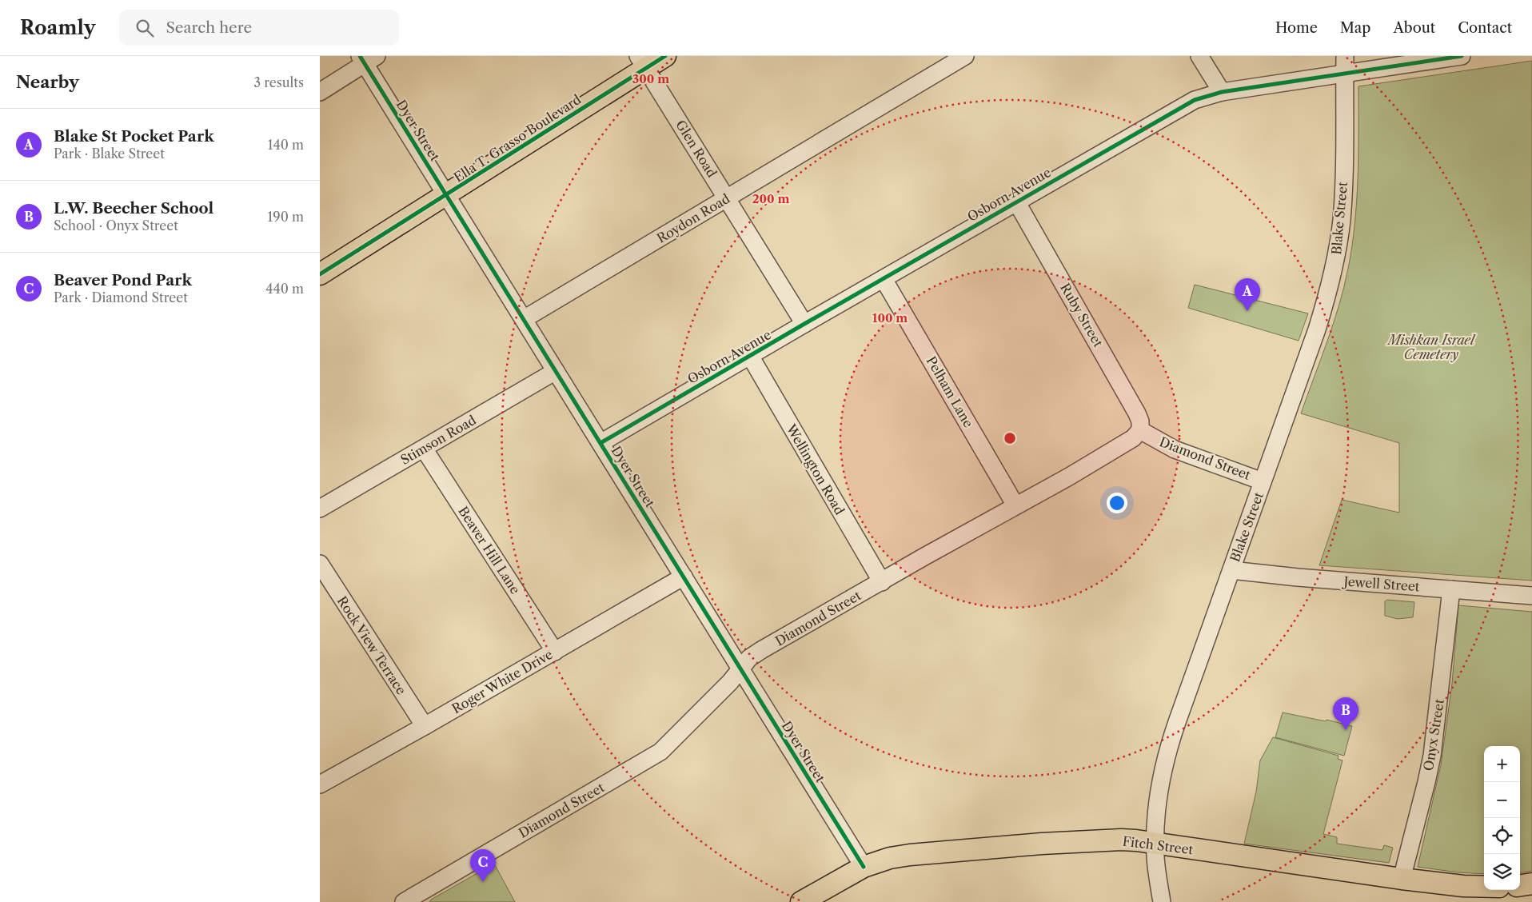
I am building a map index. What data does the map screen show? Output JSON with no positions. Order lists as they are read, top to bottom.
{
  "streets": {
    "main road": ["Ella T. Grasso Boulevard", "Fitch Street"],
    "street": [
      "Dyer Street",
      "Glen Road",
      "Osborn Avenue",
      "Roydon Road",
      "Blake Street",
      "Ruby Street",
      "Pelham Lane",
      "Stimson Road",
      "Diamond Street",
      "Wellington Road",
      "Beaver Hill Lane",
      "Jewell Street",
      "Rock View Terrace",
      "Roger White Drive",
      "Onyx Street"
    ]
  },
  "crossings": [
    ["Dyer Street", "Ella T. Grasso Boulevard"],
    ["Dyer Street", "Osborn Avenue"],
    ["Dyer Street", "Roydon Road"],
    ["Dyer Street", "Stimson Road"],
    ["Dyer Street", "Diamond Street"],
    ["Dyer Street", "Roger White Drive"],
    ["Dyer Street", "Fitch Street"],
    ["Ella T. Grasso Boulevard", "Glen Road"],
    ["Glen Road", "Osborn Avenue"],
    ["Glen Road", "Roydon Road"],
    ["Osborn Avenue", "Blake Street"],
    ["Osborn Avenue", "Ruby Street"],
    ["Osborn Avenue", "Pelham Lane"],
    ["Osborn Avenue", "Wellington Road"],
    ["Blake Street", "Diamond Street"],
    ["Blake Street", "Jewell Street"],
    ["Blake Street", "Fitch Street"],
    ["Ruby Street", "Diamond Street"],
    ["Pelham Lane", "Diamond Street"],
    ["Stimson Road", "Beaver Hill Lane"],
    ["Diamond Street", "Wellington Road"],
    ["Beaver Hill Lane", "Roger White Drive"],
    ["Jewell Street", "Onyx Street"],
    ["Rock View Terrace", "Roger White Drive"],
    ["Onyx Street", "Fitch Street"]
  ],
  "parks": ["Mishkan Israel Cemetery"],
  "page": {
    "header": "Roamly",
    "search": "Search here",
    "nav": [
      "Home",
      "Map",
      "About",
      "Contact"
    ],
    "heading": ["Nearby", "3 results"],
    "list": [
      {
        "mark": "A",
        "name": "Blake St Pocket Park",
        "note": "Park · Blake Street",
        "value": "140 m"
      },
      {
        "mark": "B",
        "name": "L.W. Beecher School",
        "note": "School · Onyx Street",
        "value": "190 m"
      },
      {
        "mark": "C",
        "name": "Beaver Pond Park",
        "note": "Park · Diamond Street",
        "value": "440 m"
      }
    ],
    "pins": ["A", "B", "C"],
    "map_buttons": ["+", "−"]
  },
  "rings": ["300 m", "200 m", "100 m"]
}
